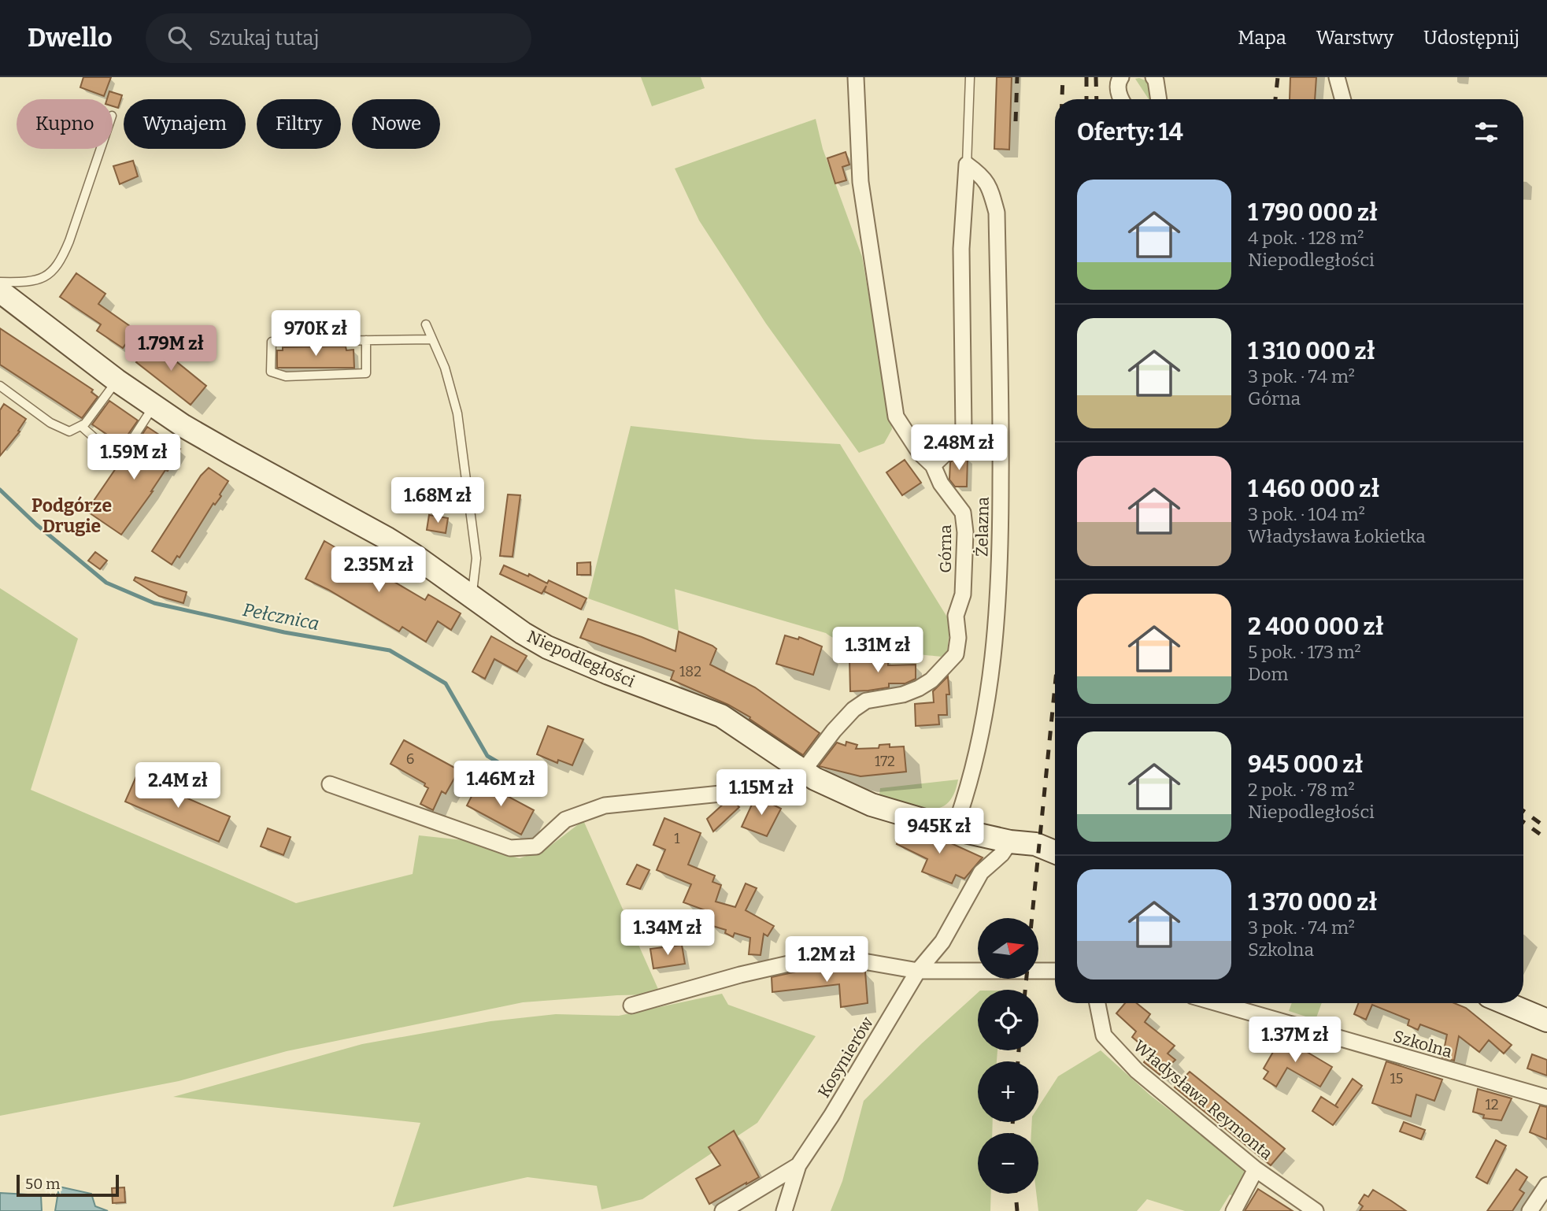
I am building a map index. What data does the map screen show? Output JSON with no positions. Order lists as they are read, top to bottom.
{
  "streets": {
    "main road": ["Niepodległości"],
    "street": [
      "Żelazna",
      "Górna",
      "Szkolna",
      "Kosynierów",
      "Władysława Reymonta"
    ]
  },
  "crossings": [
    ["Żelazna", "Niepodległości"],
    ["Górna", "Niepodległości"],
    ["Niepodległości", "Kosynierów"]
  ],
  "districts": ["Podgórze Drugie"],
  "water": ["Pełcznica"],
  "house_numbers": [
    "182",
    "6",
    "172",
    "1",
    "15",
    "12"
  ],
  "scale_bar": "50 m",
  "north": "right",
  "page": {
    "header": "Dwello",
    "search": "Szukaj tutaj",
    "nav": ["Mapa", "Warstwy", "Udostępnij"],
    "chip": [
      "Kupno",
      "Wynajem",
      "Filtry",
      "Nowe"
    ],
    "heading": "Oferty: 14",
    "list": [
      {
        "name": "1 790 000 zł",
        "note": "4 pok. · 128 m² · Niepodległości"
      },
      {
        "name": "1 310 000 zł",
        "note": "3 pok. · 74 m² · Górna"
      },
      {
        "name": "1 460 000 zł",
        "note": "3 pok. · 104 m² · Władysława Łokietka"
      },
      {
        "name": "2 400 000 zł",
        "note": "5 pok. · 173 m² · Dom"
      },
      {
        "name": "945 000 zł",
        "note": "2 pok. · 78 m² · Niepodległości"
      },
      {
        "name": "1 370 000 zł",
        "note": "3 pok. · 74 m² · Szkolna"
      }
    ],
    "price": [
      "970K zł",
      "1.79M zł",
      "2.48M zł",
      "1.59M zł",
      "1.68M zł",
      "2.35M zł",
      "1.31M zł",
      "1.46M zł",
      "2.4M zł",
      "1.15M zł",
      "945K zł",
      "1.34M zł",
      "1.2M zł",
      "1.37M zł"
    ],
    "map_buttons": ["+", "−"],
    "scale": "50 m"
  }
}
